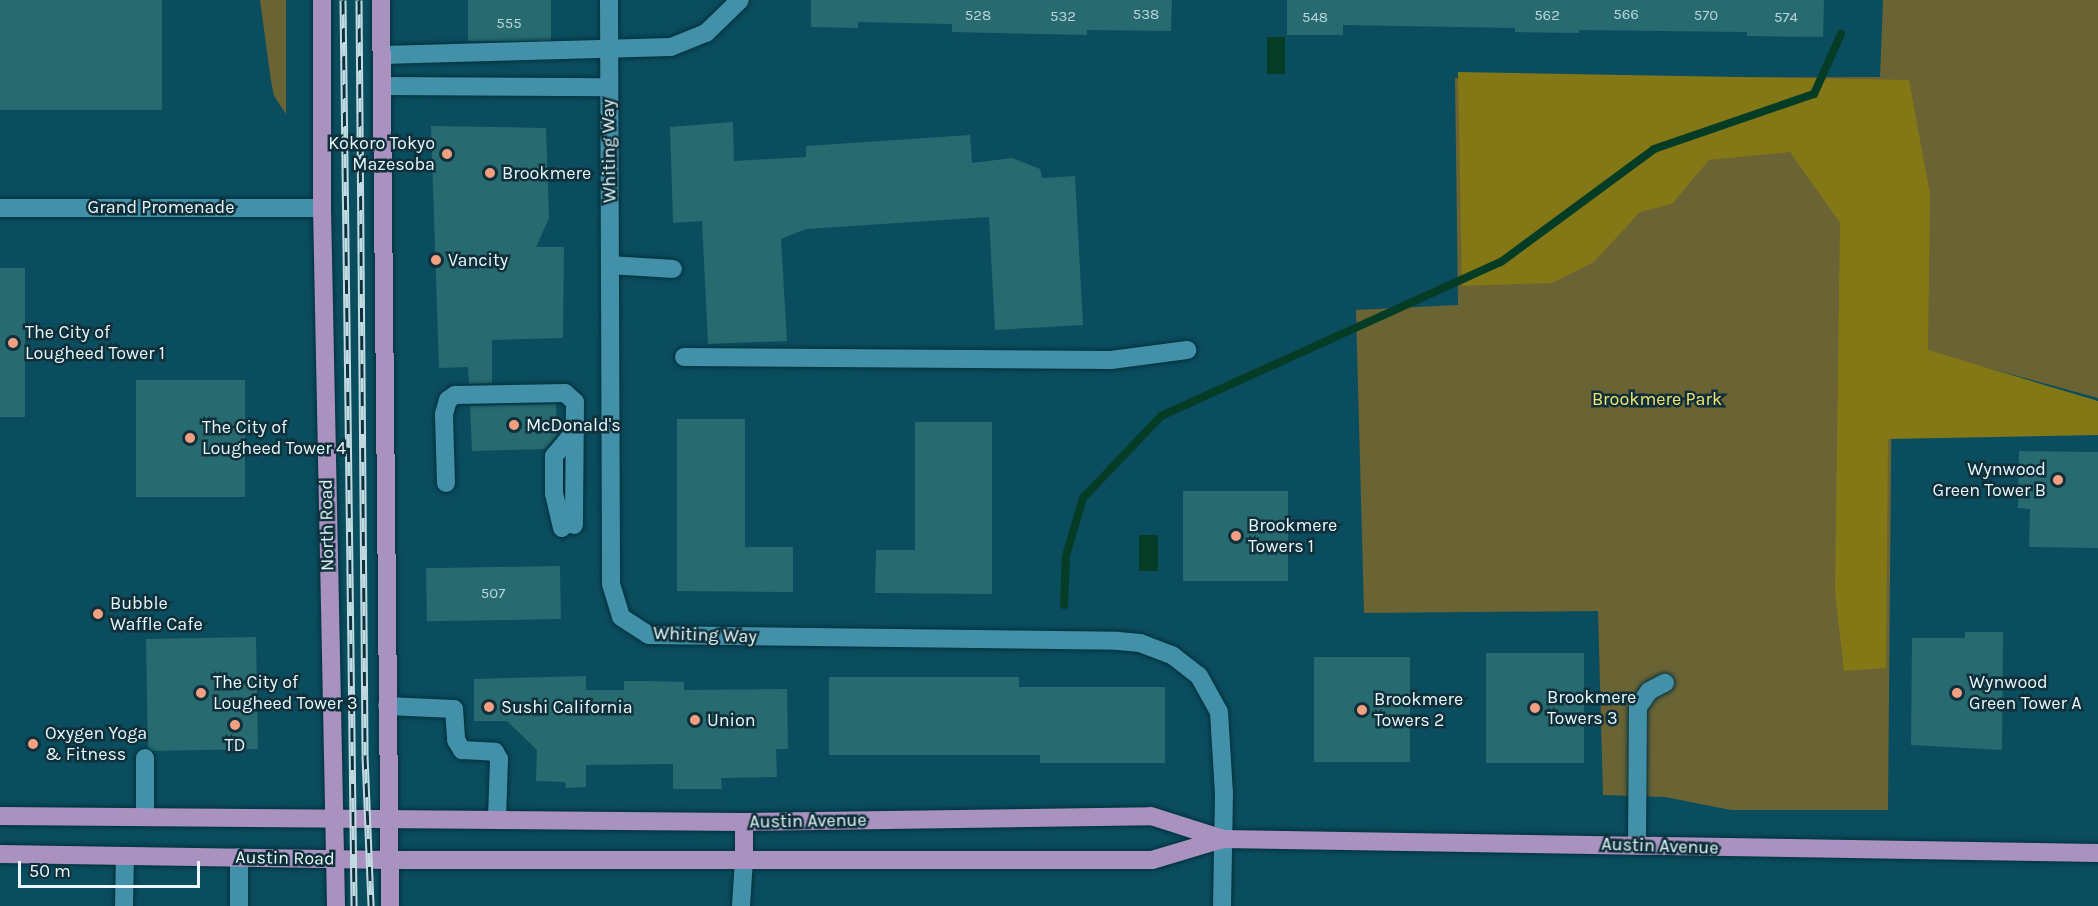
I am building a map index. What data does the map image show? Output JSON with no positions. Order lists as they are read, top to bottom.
{
  "streets": {
    "main road": ["North Road", "Austin Avenue", "Austin Road"],
    "street": ["Whiting Way", "Grand Promenade"]
  },
  "crossings": [
    ["Whiting Way", "Austin Avenue"],
    ["Grand Promenade", "North Road"],
    ["North Road", "Austin Road"],
    ["Austin Avenue", "Austin Road"]
  ],
  "parks": ["Brookmere Park"],
  "places": [
    "Kokoro Tokyo Mazesoba",
    "Brookmere",
    "Vancity",
    "The City of Lougheed Tower 1",
    "McDonald's",
    "The City of Lougheed Tower 4",
    "Wynwood Green Tower B",
    "Brookmere Towers 1",
    "Bubble Waffle Cafe",
    "The City of Lougheed Tower 3",
    "Wynwood Green Tower A",
    "Sushi California",
    "Brookmere Towers 3",
    "Brookmere Towers 2",
    "Union",
    "TD",
    "Oxygen Yoga & Fitness"
  ],
  "house_numbers": [
    "538",
    "566",
    "528",
    "562",
    "570",
    "532",
    "548",
    "574",
    "555",
    "507"
  ],
  "scale_bar": "50 m"
}
